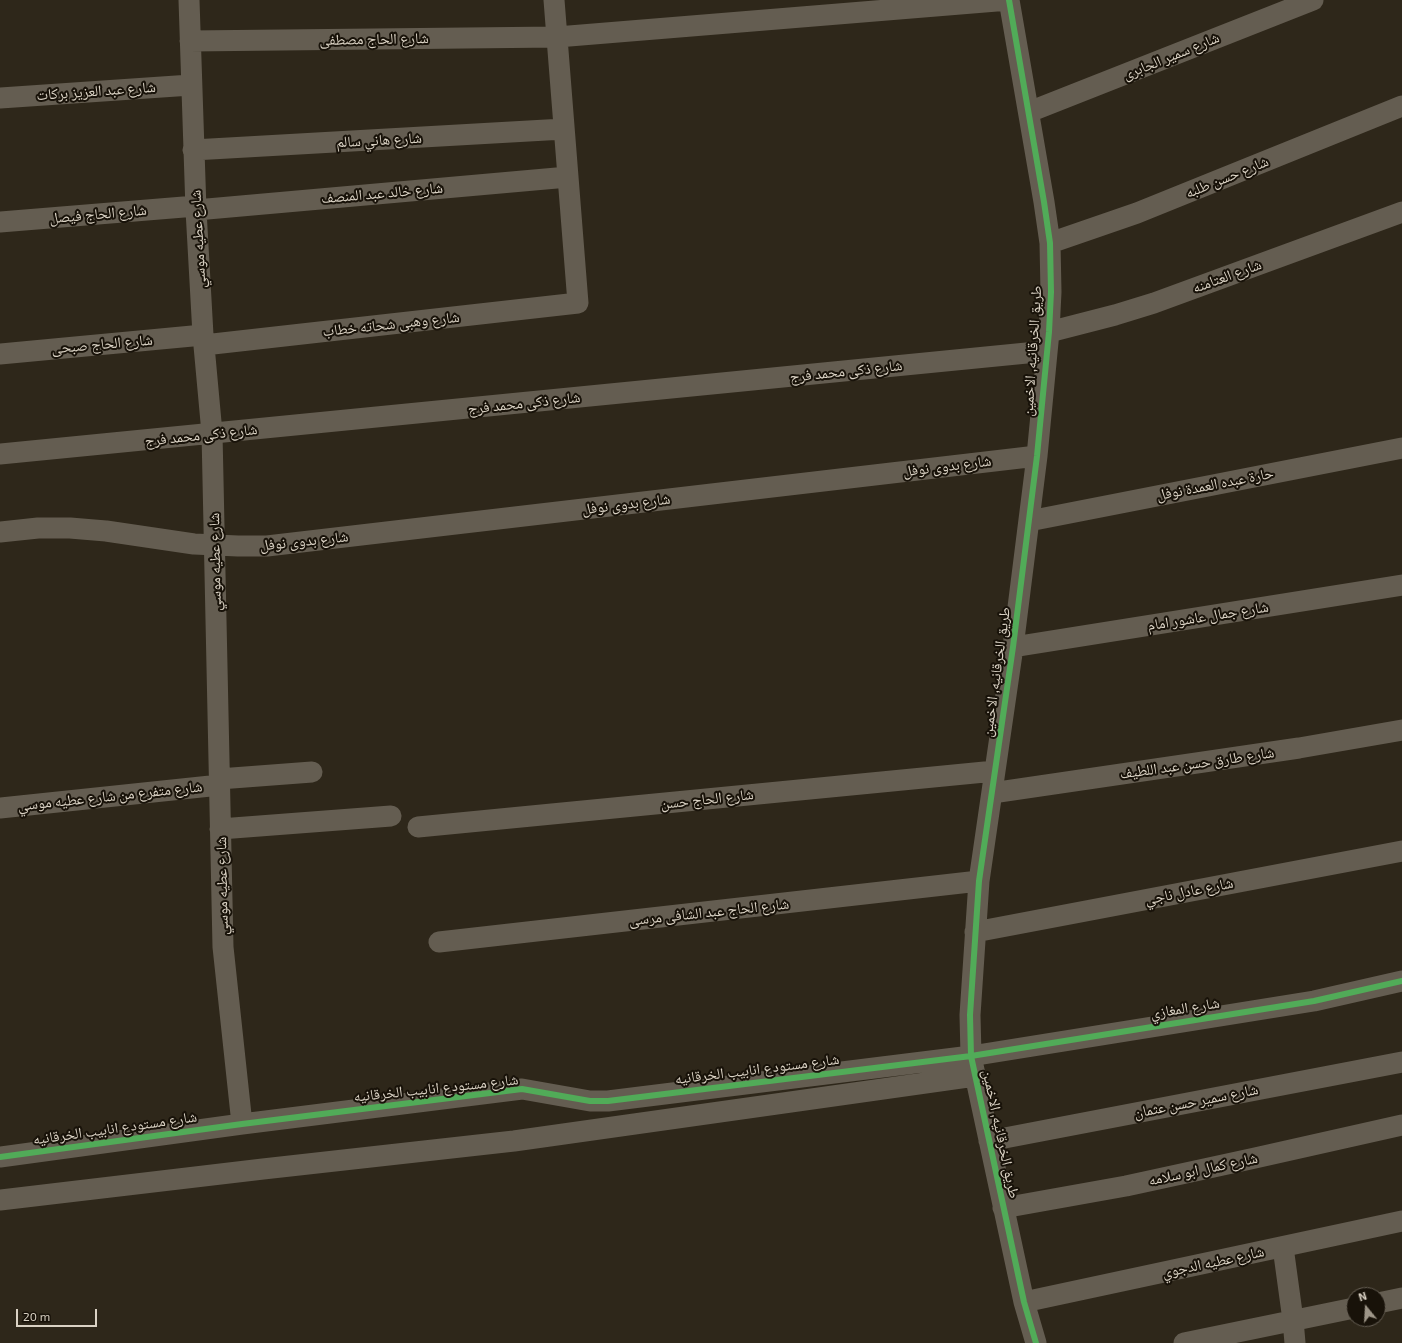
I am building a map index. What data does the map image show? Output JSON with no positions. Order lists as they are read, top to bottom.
{
  "streets": {
    "street": [
      "شارع الحاج مصطفى",
      "شارع سمير الجابرى",
      "شارع عبد العزيز بركات",
      "شارع هاني سالم",
      "شارع حسن طلبه",
      "شارع خالد عبد المنصف",
      "شارع الحاج فيصل",
      "شارع عطيه موسي",
      "شارع العتامنه",
      "شارع وهبى شحاته خطاب",
      "شارع الحاج صبحى",
      "طريق الخرقانيه, الاخمين",
      "شارع ذكى محمد فرج",
      "شارع بدوى نوفل",
      "حارة عبده العمدة نوفل",
      "شارع جمال عاشور امام",
      "شارع طارق حسن عبد اللطيف",
      "شارع متفرع من شارع عطيه موسي",
      "شارع الحاج حسن",
      "شارع عادل ناجي",
      "شارع الحاج عبد الشافى مرسى",
      "شارع المغازي",
      "شارع مستودع انابيب الخرقانيه",
      "شارع سمير حسن عثمان",
      "شارع كمال ابو سلامه",
      "شارع عطيه الدجوي"
    ]
  },
  "crossings": [
    ["شارع الحاج مصطفى", "شارع عطيه موسي"],
    ["شارع الحاج مصطفى", "طريق الخرقانيه, الاخمين"],
    ["شارع سمير الجابرى", "طريق الخرقانيه, الاخمين"],
    ["شارع عبد العزيز بركات", "شارع عطيه موسي"],
    ["شارع هاني سالم", "شارع عطيه موسي"],
    ["شارع حسن طلبه", "طريق الخرقانيه, الاخمين"],
    ["شارع خالد عبد المنصف", "شارع الحاج فيصل"],
    ["شارع خالد عبد المنصف", "شارع عطيه موسي"],
    ["شارع خالد عبد المنصف", "شارع وهبى شحاته خطاب"],
    ["شارع الحاج فيصل", "شارع عطيه موسي"],
    ["شارع عطيه موسي", "شارع وهبى شحاته خطاب"],
    ["شارع عطيه موسي", "شارع الحاج صبحى"],
    ["شارع عطيه موسي", "شارع ذكى محمد فرج"],
    ["شارع عطيه موسي", "شارع بدوى نوفل"],
    ["شارع عطيه موسي", "شارع متفرع من شارع عطيه موسي"],
    ["شارع عطيه موسي", "شارع مستودع انابيب الخرقانيه"],
    ["شارع العتامنه", "طريق الخرقانيه, الاخمين"],
    ["شارع العتامنه", "شارع ذكى محمد فرج"],
    ["شارع وهبى شحاته خطاب", "شارع الحاج صبحى"],
    ["طريق الخرقانيه, الاخمين", "شارع ذكى محمد فرج"],
    ["طريق الخرقانيه, الاخمين", "شارع بدوى نوفل"],
    ["طريق الخرقانيه, الاخمين", "حارة عبده العمدة نوفل"],
    ["طريق الخرقانيه, الاخمين", "شارع جمال عاشور امام"],
    ["طريق الخرقانيه, الاخمين", "شارع طارق حسن عبد اللطيف"],
    ["طريق الخرقانيه, الاخمين", "شارع الحاج حسن"],
    ["طريق الخرقانيه, الاخمين", "شارع عادل ناجي"],
    ["طريق الخرقانيه, الاخمين", "شارع الحاج عبد الشافى مرسى"],
    ["طريق الخرقانيه, الاخمين", "شارع المغازي"],
    ["طريق الخرقانيه, الاخمين", "شارع مستودع انابيب الخرقانيه"],
    ["طريق الخرقانيه, الاخمين", "شارع سمير حسن عثمان"],
    ["طريق الخرقانيه, الاخمين", "شارع كمال ابو سلامه"],
    ["طريق الخرقانيه, الاخمين", "شارع عطيه الدجوي"],
    ["شارع المغازي", "شارع مستودع انابيب الخرقانيه"]
  ],
  "scale_bar": "20 m",
  "north": "top"
}
